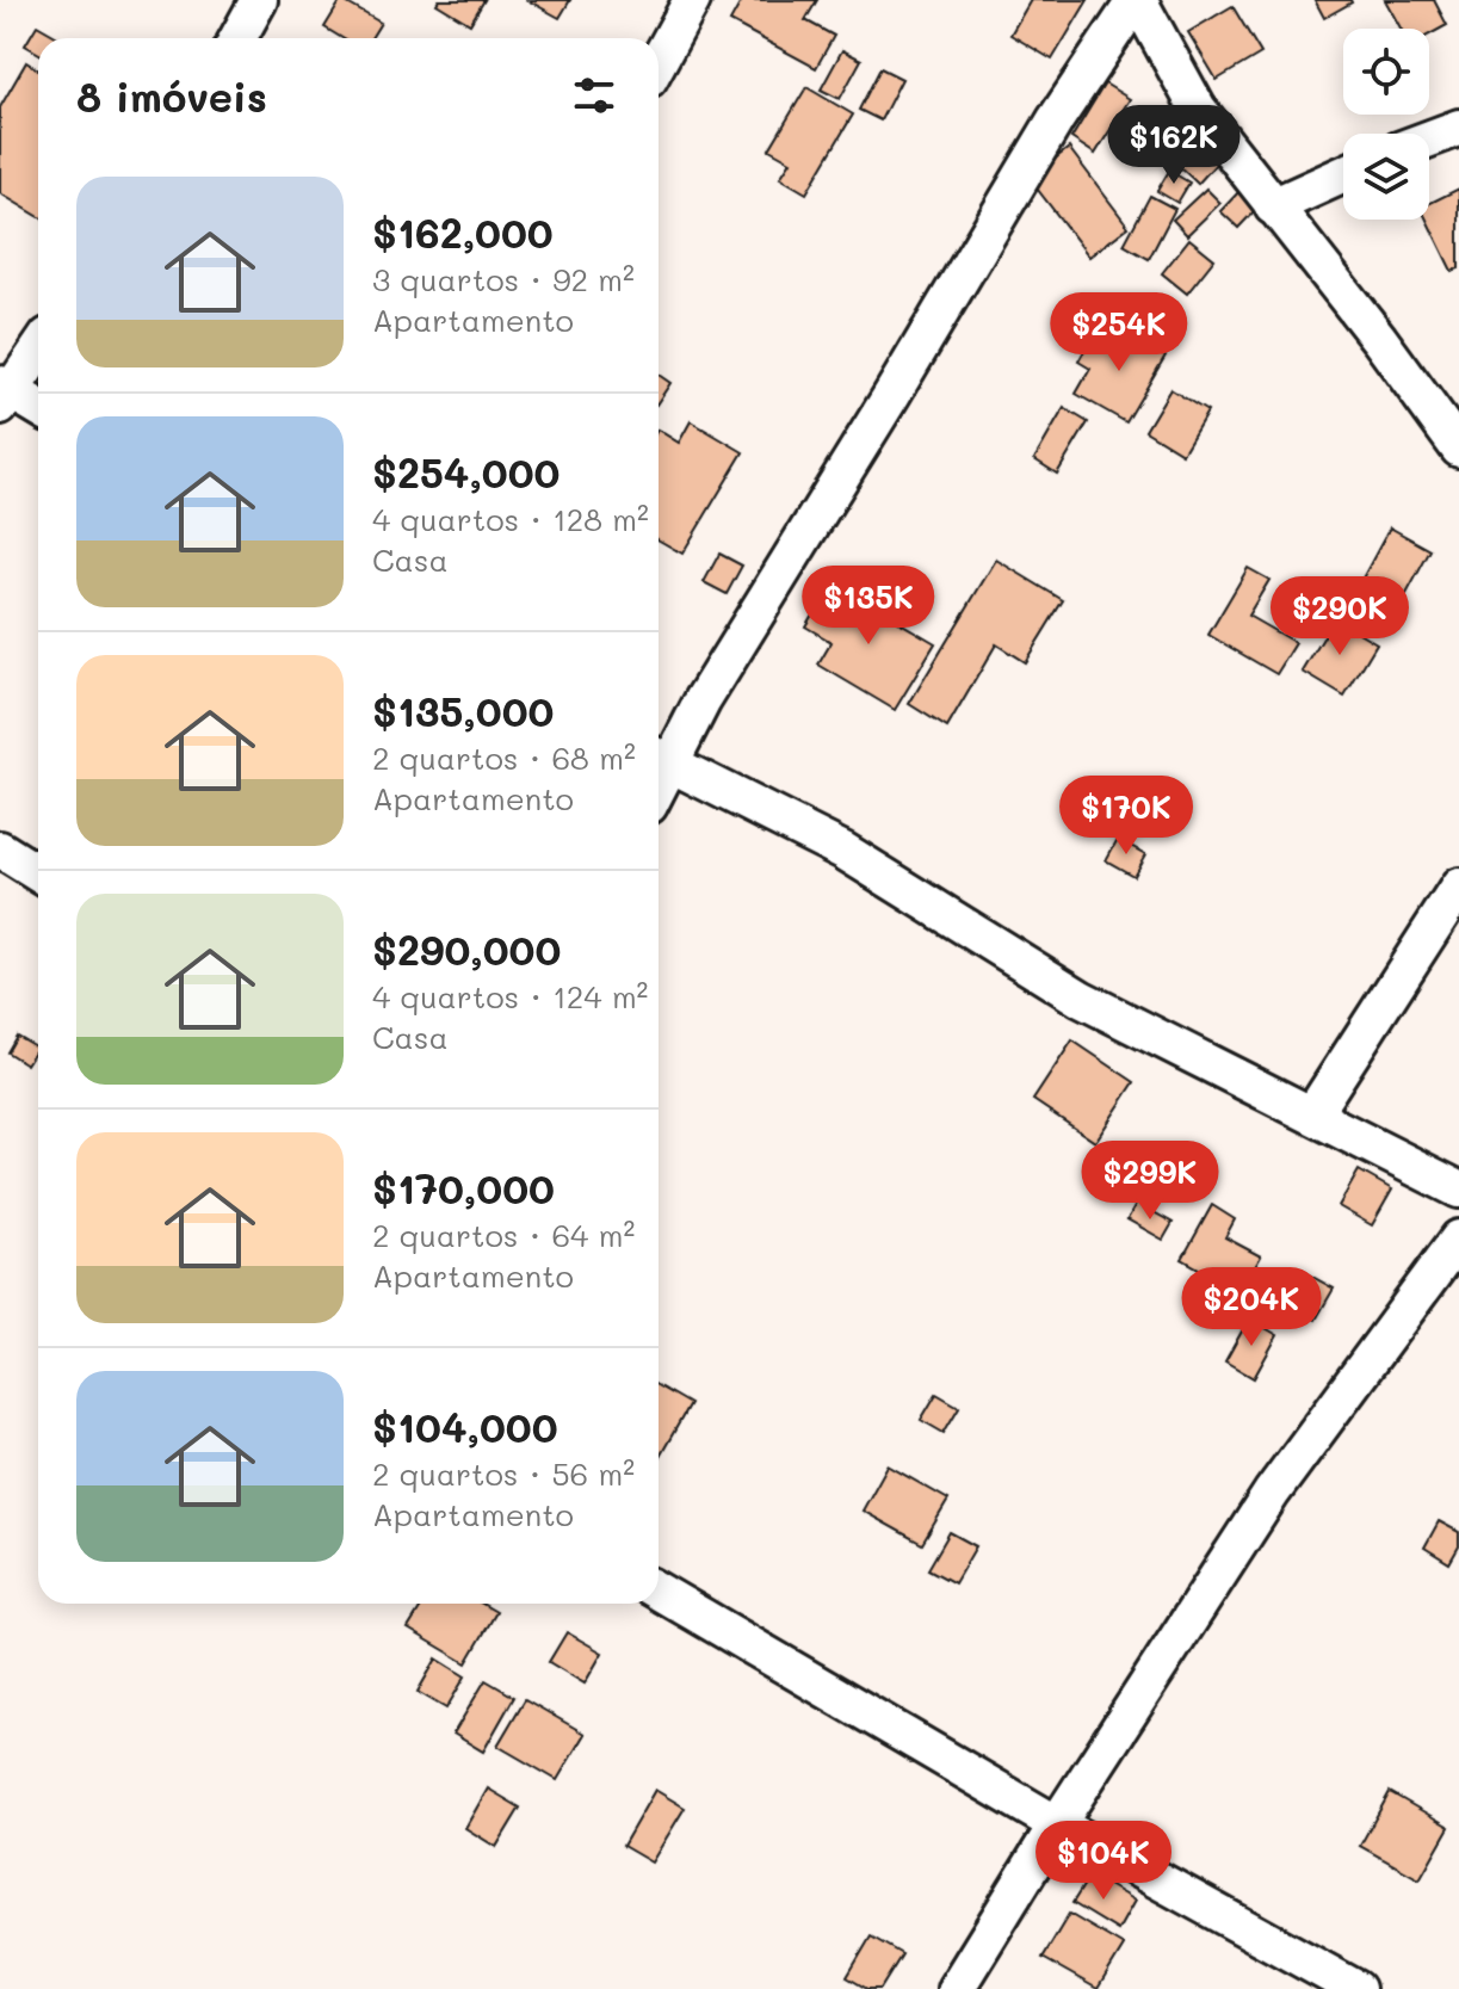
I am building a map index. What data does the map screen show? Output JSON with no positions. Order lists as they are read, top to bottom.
{
  "page": {
    "heading": "8 imóveis",
    "price": [
      "$162K",
      "$254K",
      "$135K",
      "$290K",
      "$170K",
      "$299K",
      "$204K",
      "$104K"
    ],
    "list": [
      {
        "name": "$162,000",
        "note": "3 quartos · 92 m² · Apartamento"
      },
      {
        "name": "$254,000",
        "note": "4 quartos · 128 m² · Casa"
      },
      {
        "name": "$135,000",
        "note": "2 quartos · 68 m² · Apartamento"
      },
      {
        "name": "$290,000",
        "note": "4 quartos · 124 m² · Casa"
      },
      {
        "name": "$170,000",
        "note": "2 quartos · 64 m² · Apartamento"
      },
      {
        "name": "$104,000",
        "note": "2 quartos · 56 m² · Apartamento"
      }
    ]
  }
}
